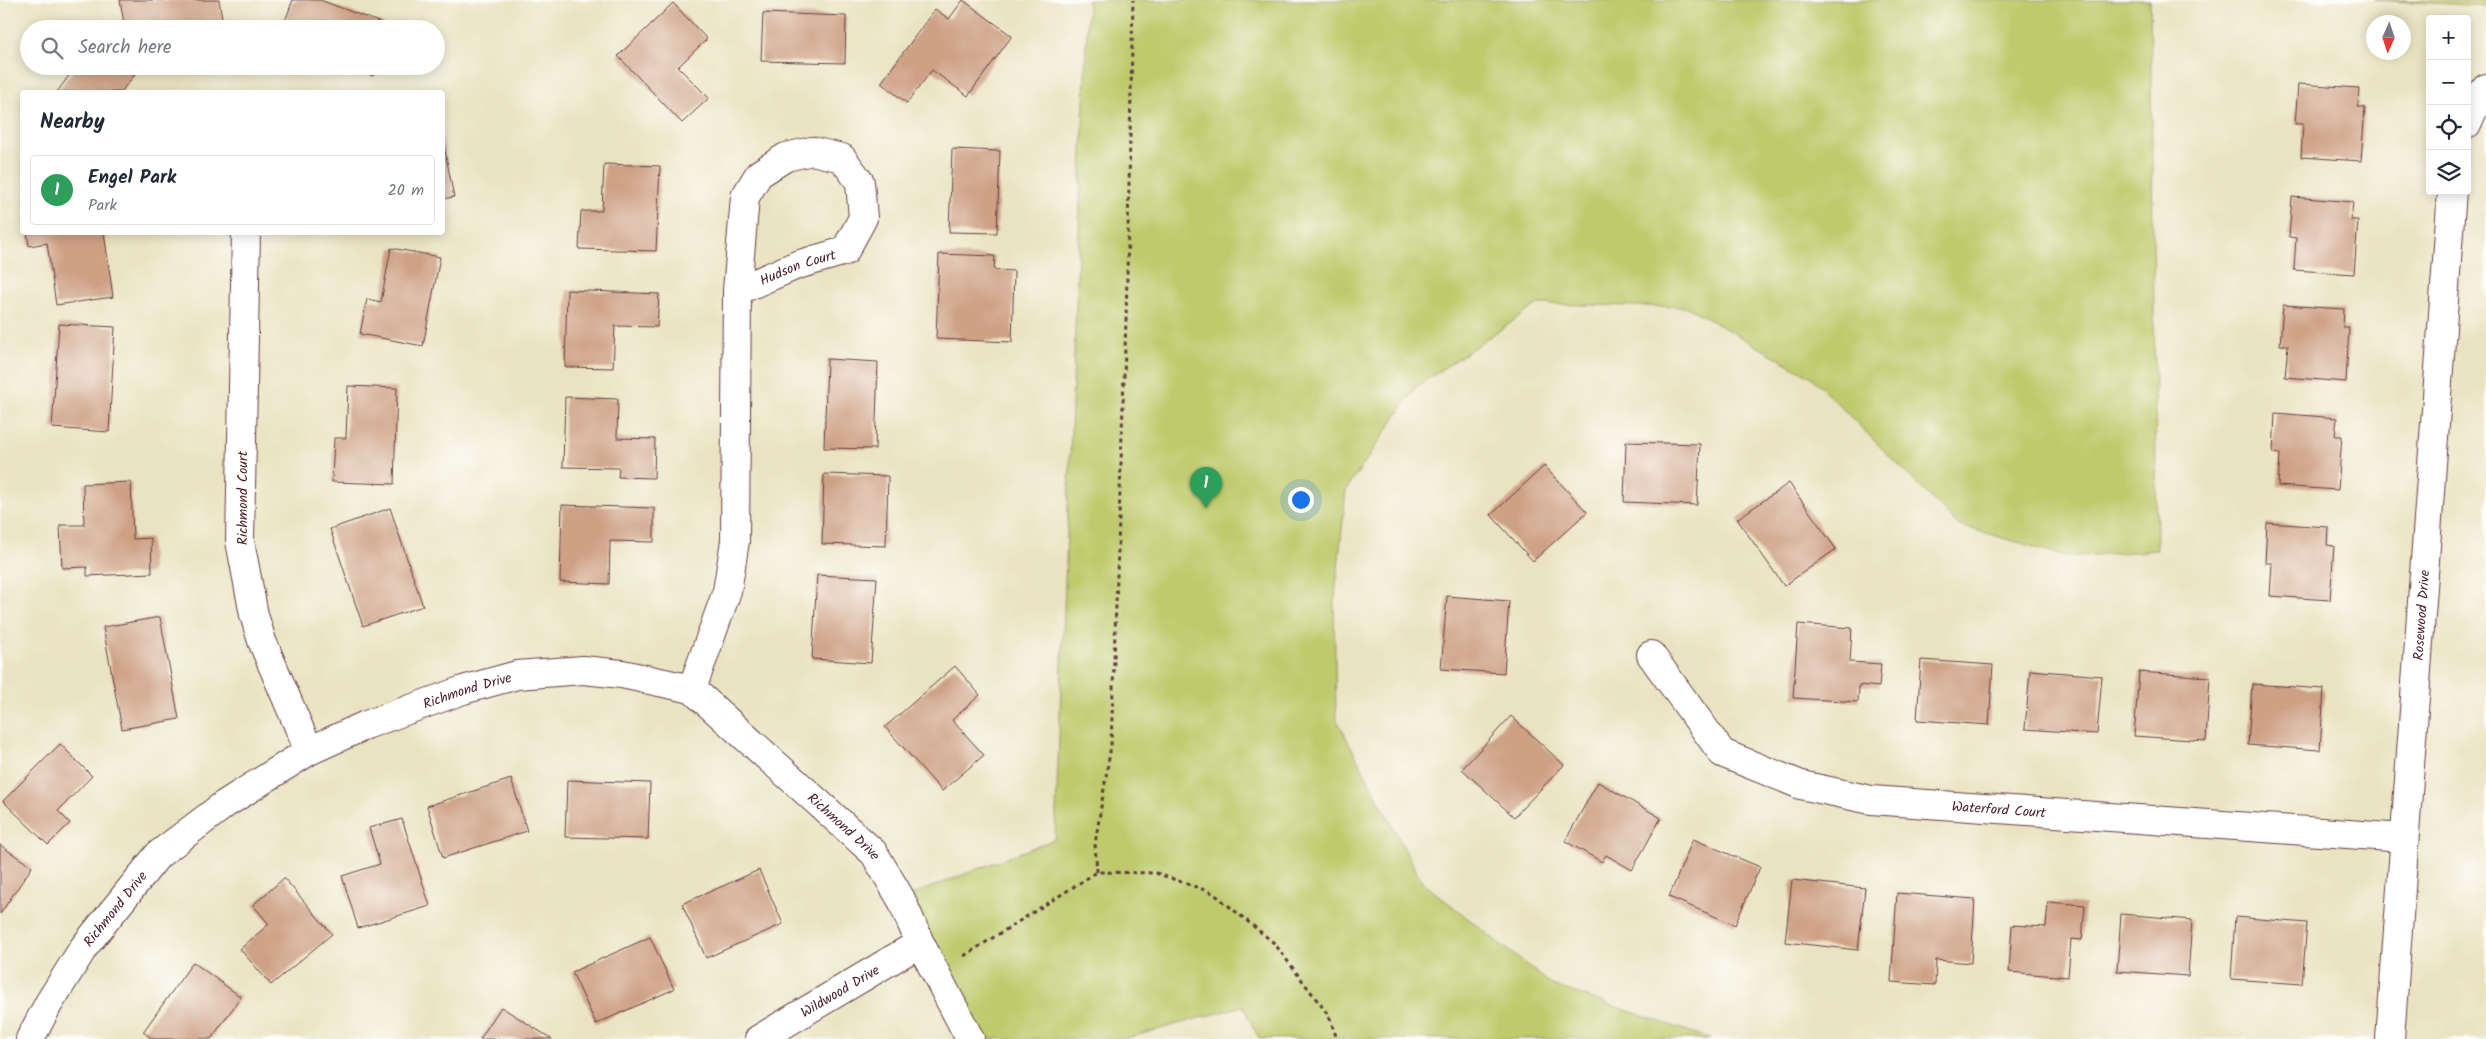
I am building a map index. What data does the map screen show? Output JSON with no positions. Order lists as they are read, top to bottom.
{
  "streets": {
    "street": [
      "Hudson Court",
      "Richmond Court",
      "Rosewood Drive",
      "Richmond Drive",
      "Waterford Court",
      "Wildwood Drive"
    ]
  },
  "crossings": [
    ["Hudson Court", "Richmond Drive"],
    ["Richmond Court", "Richmond Drive"],
    ["Rosewood Drive", "Waterford Court"],
    ["Richmond Drive", "Wildwood Drive"]
  ],
  "north": "bottom",
  "page": {
    "map_buttons": ["+", "−"],
    "search": "Search here",
    "heading": "Nearby",
    "list": [
      {
        "mark": "1",
        "name": "Engel Park",
        "note": "Park",
        "value": "20 m"
      }
    ],
    "pins": "1"
  }
}
